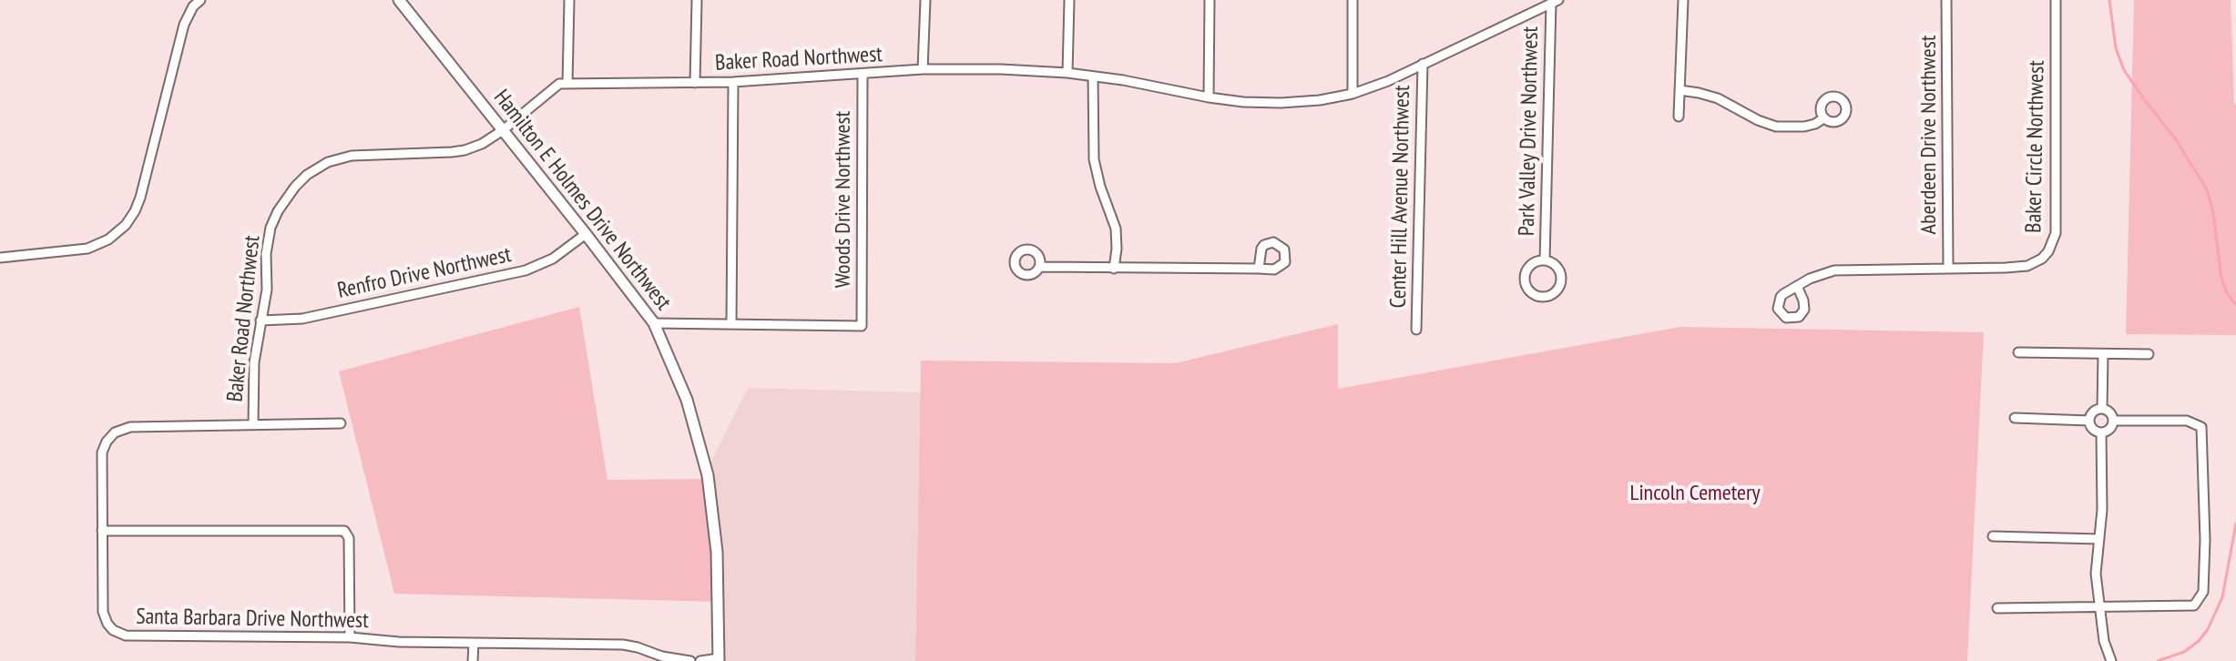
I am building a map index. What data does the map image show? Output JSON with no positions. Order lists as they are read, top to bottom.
{
  "streets": {
    "main road": ["Hamilton E Holmes Drive Northwest"],
    "street": [
      "Baker Road Northwest",
      "Park Valley Drive Northwest",
      "Aberdeen Drive Northwest",
      "Baker Circle Northwest",
      "Center Hill Avenue Northwest",
      "Woods Drive Northwest",
      "Renfro Drive Northwest",
      "Santa Barbara Drive Northwest"
    ]
  },
  "crossings": [
    ["Baker Road Northwest", "Park Valley Drive Northwest"],
    ["Baker Road Northwest", "Center Hill Avenue Northwest"],
    ["Baker Road Northwest", "Woods Drive Northwest"],
    ["Baker Road Northwest", "Hamilton E Holmes Drive Northwest"],
    ["Baker Road Northwest", "Renfro Drive Northwest"],
    ["Baker Road Northwest", "Santa Barbara Drive Northwest"],
    ["Aberdeen Drive Northwest", "Baker Circle Northwest"],
    ["Hamilton E Holmes Drive Northwest", "Renfro Drive Northwest"]
  ],
  "parks": ["Lincoln Cemetery"]
}
